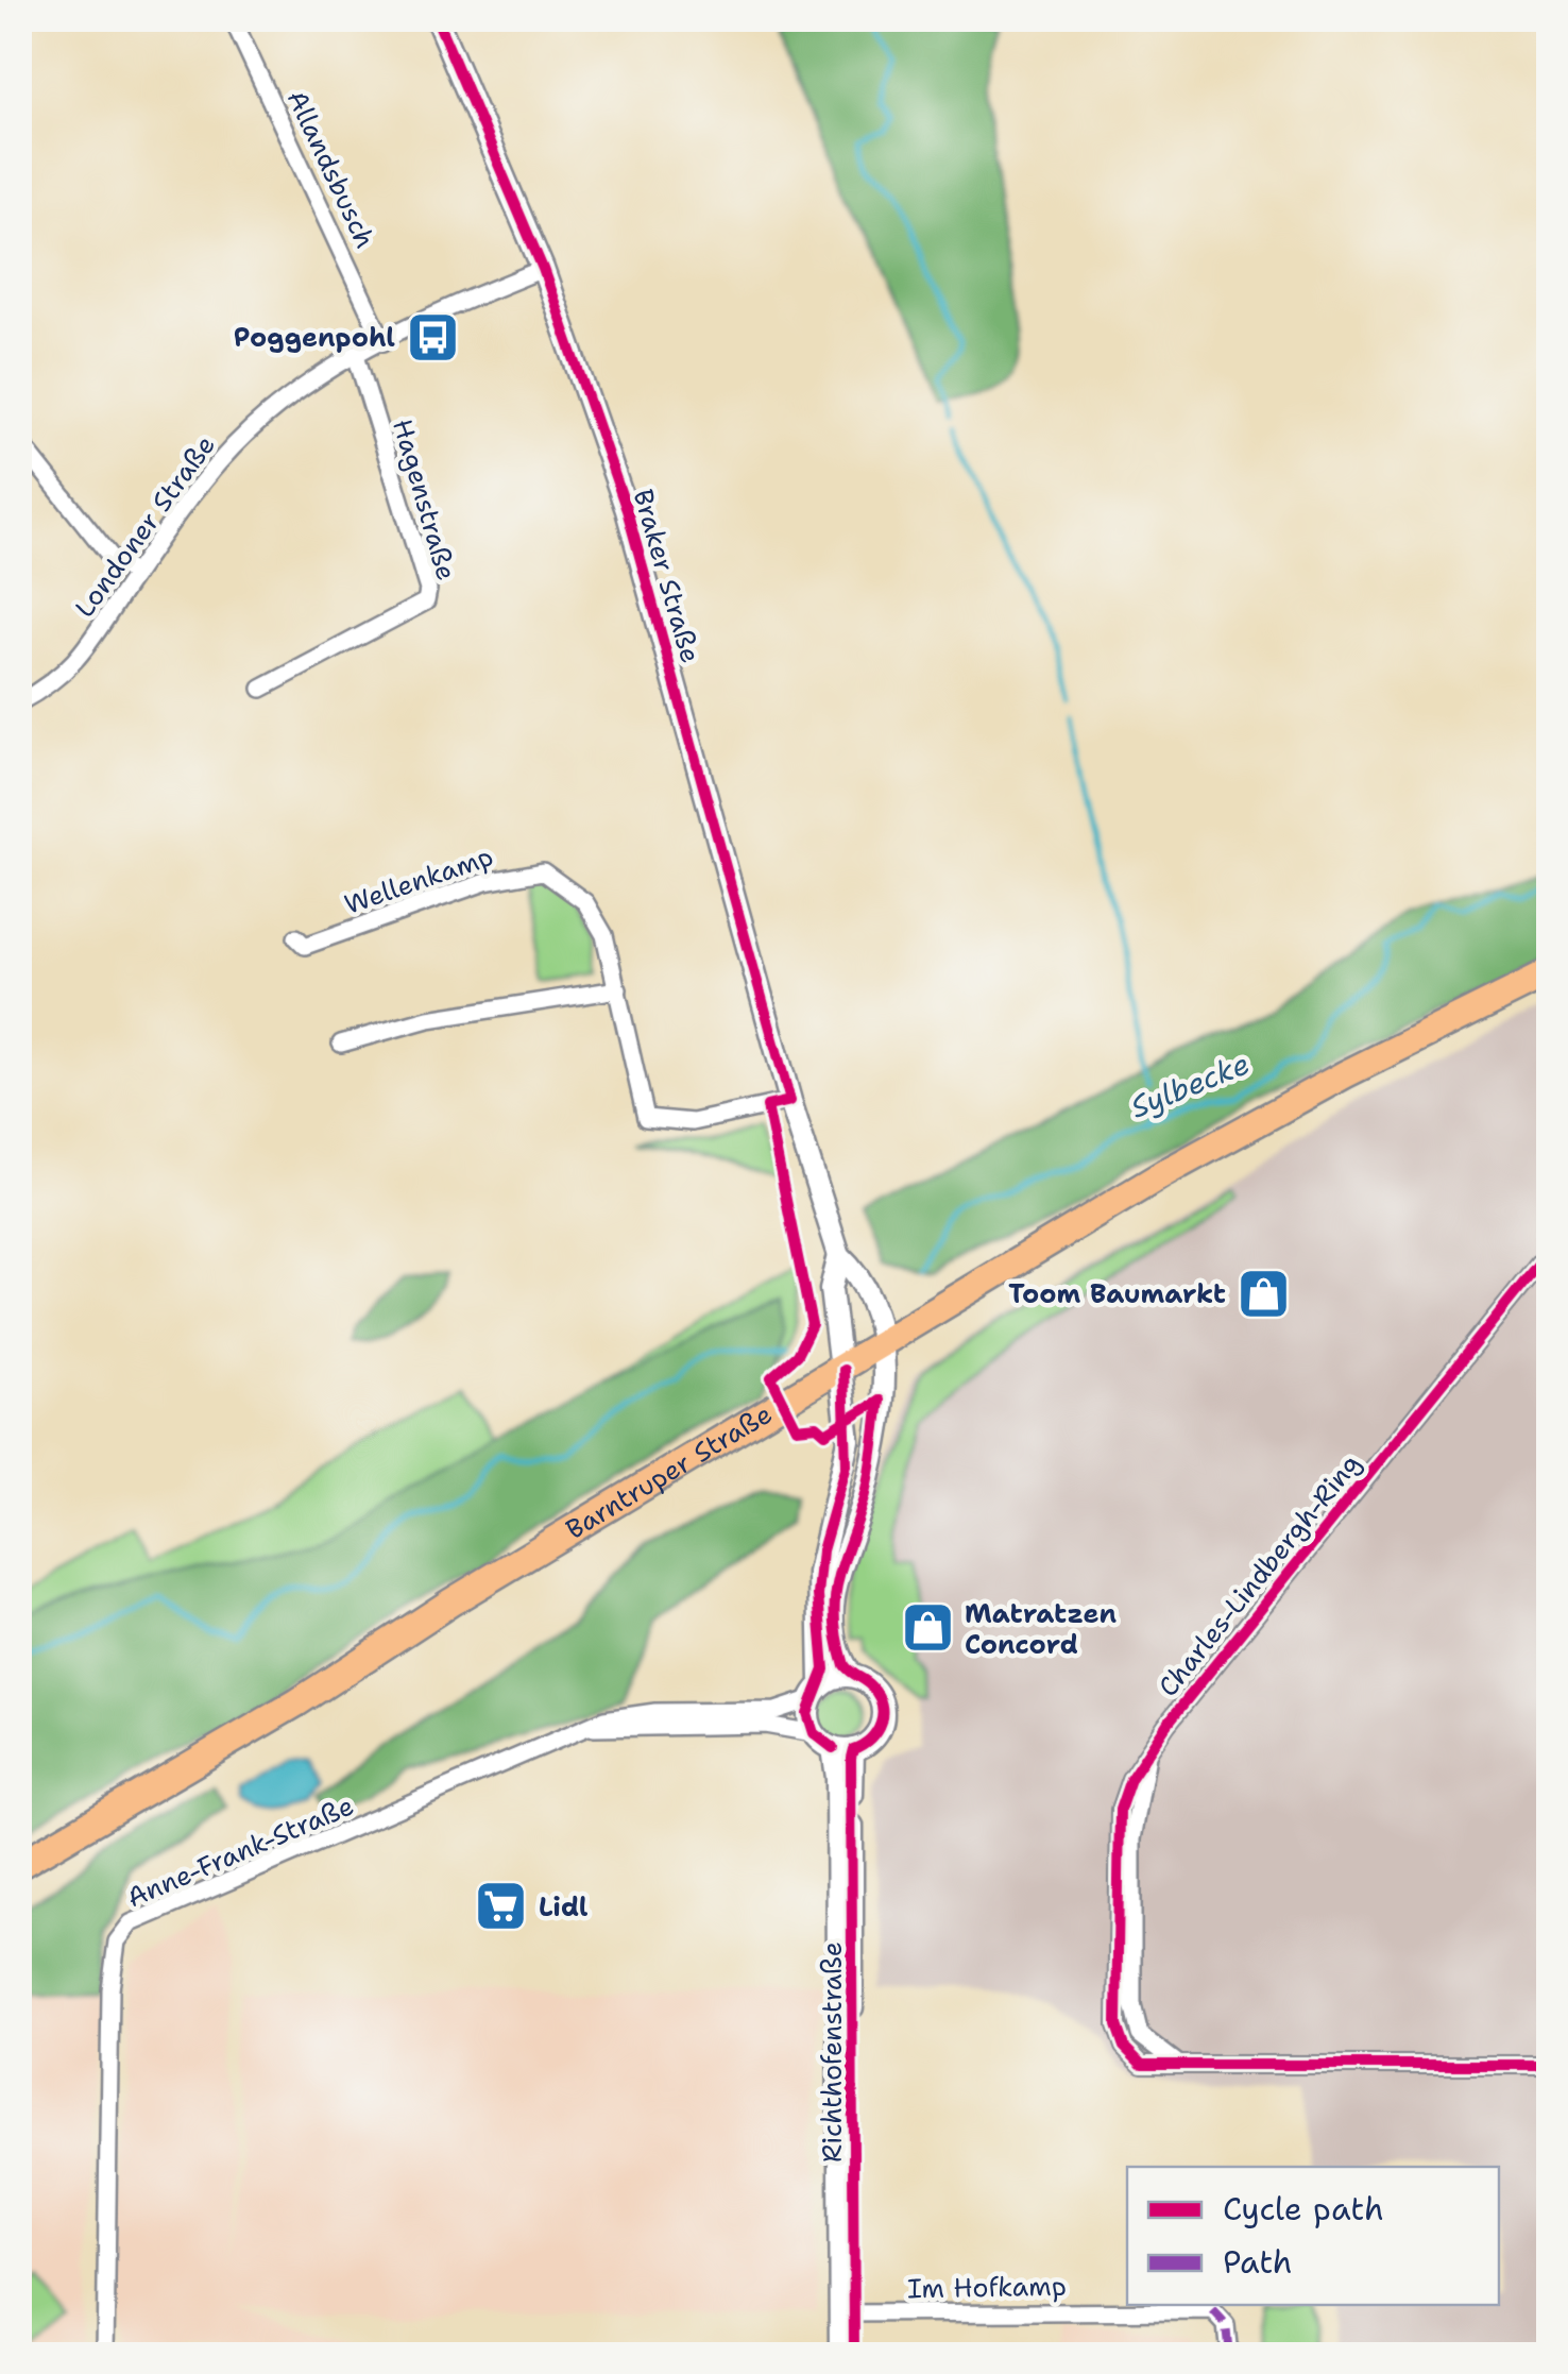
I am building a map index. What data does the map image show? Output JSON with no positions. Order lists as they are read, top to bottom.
{
  "streets": {
    "main road": ["Barntruper Straße"],
    "street": [
      "Allandsbusch",
      "Hagenstraße",
      "Londoner Straße",
      "Braker Straße",
      "Wellenkamp",
      "Charles-Lindbergh-Ring",
      "Anne-Frank-Straße",
      "Richthofenstraße",
      "Im Hofkamp"
    ]
  },
  "crossings": [
    ["Allandsbusch", "Londoner Straße"],
    ["Hagenstraße", "Londoner Straße"],
    ["Londoner Straße", "Braker Straße"],
    ["Braker Straße", "Wellenkamp"],
    ["Braker Straße", "Barntruper Straße"],
    ["Anne-Frank-Straße", "Richthofenstraße"],
    ["Richthofenstraße", "Im Hofkamp"]
  ],
  "water": ["Sylbecke"],
  "places": {
    "bus stop": ["Poggenpohl"],
    "shop": ["Toom Baumarkt", "Matratzen Concord"],
    "supermarket": ["Lidl"]
  },
  "legend": ["Cycle path", "Path"]
}
